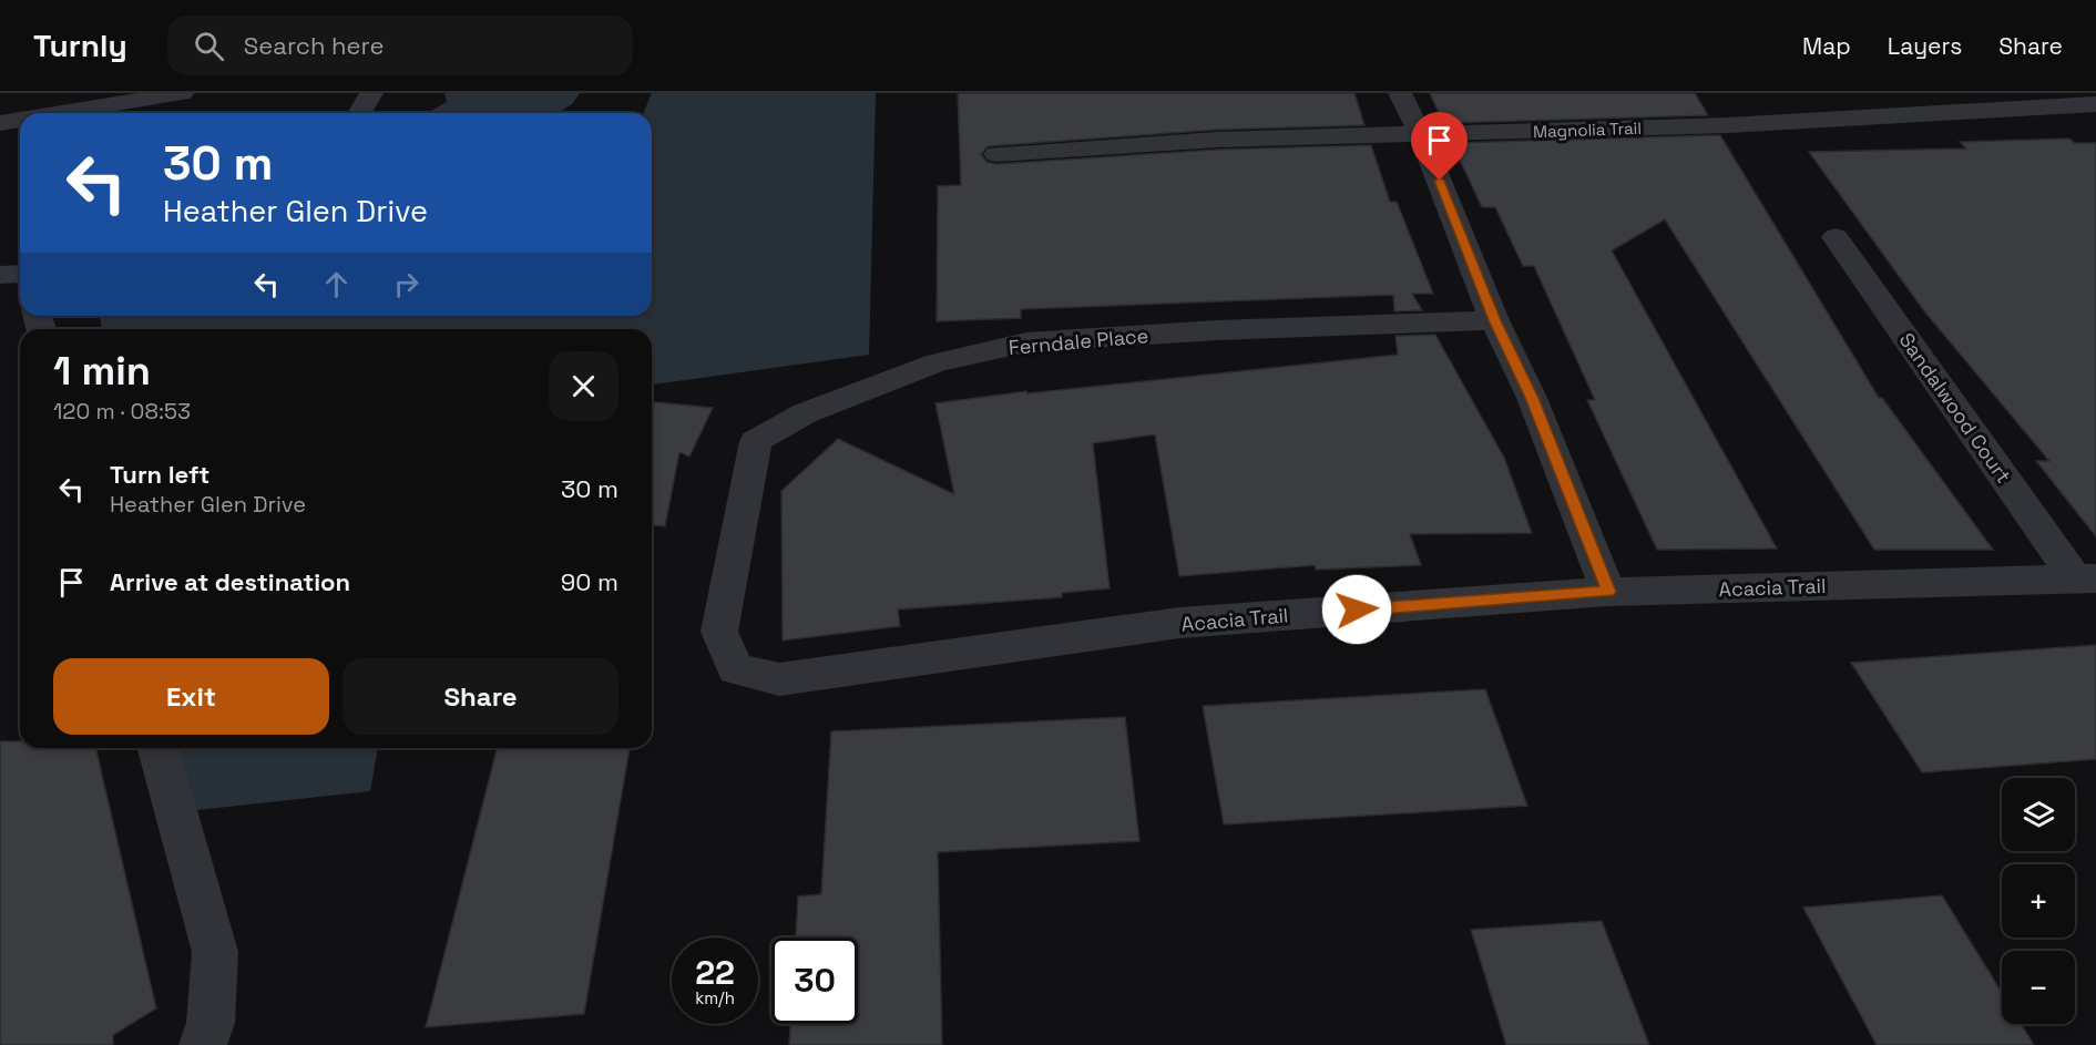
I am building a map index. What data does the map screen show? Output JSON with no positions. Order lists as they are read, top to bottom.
{
  "streets": {
    "street": [
      "Magnolia Trail",
      "Ferndale Place",
      "Sandalwood Court",
      "Acacia Trail"
    ]
  },
  "crossings": [
    ["Ferndale Place", "Acacia Trail"],
    ["Sandalwood Court", "Acacia Trail"]
  ],
  "page": {
    "header": "Turnly",
    "search": "Search here",
    "nav": ["Map", "Layers", "Share"],
    "turn": ["30 m", "Heather Glen Drive"],
    "heading": ["1 min", "120 m · 08:53"],
    "list": [
      {
        "name": "Turn left",
        "note": "Heather Glen Drive",
        "value": "30 m"
      },
      {
        "name": "Arrive at destination",
        "value": "90 m"
      }
    ],
    "buttons": ["Exit", "Share"],
    "map_buttons": ["+", "−"],
    "speed": "22 km/h",
    "limit": "30"
  }
}
